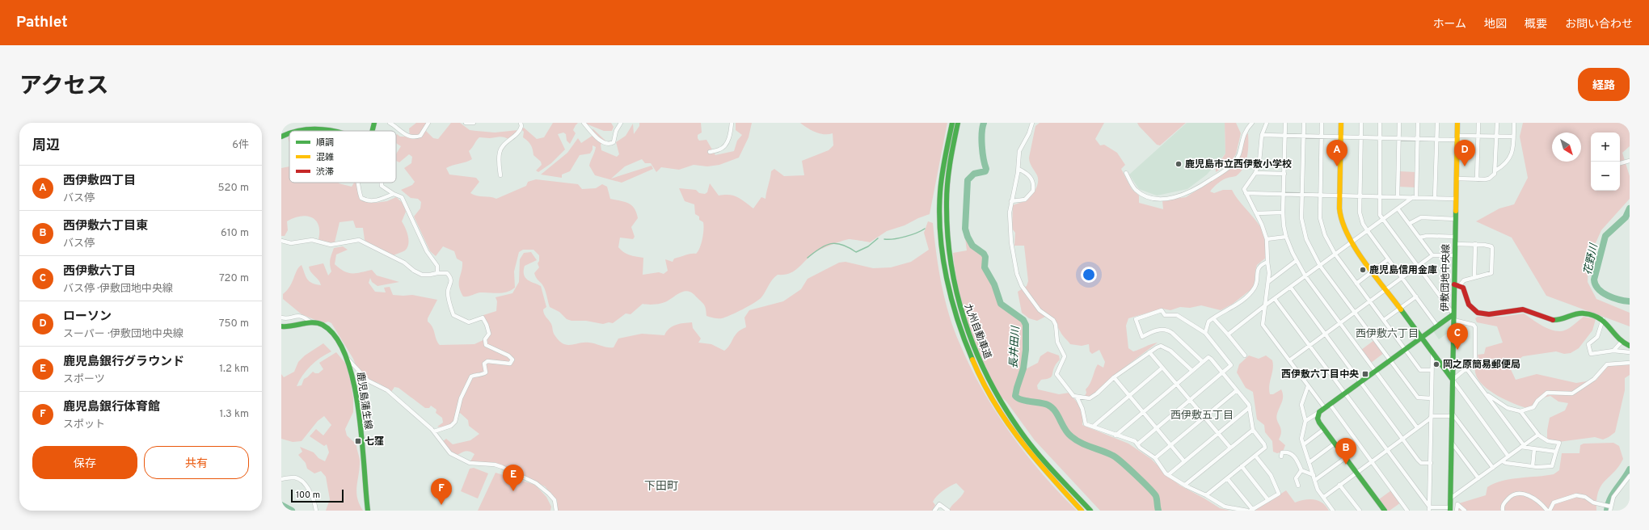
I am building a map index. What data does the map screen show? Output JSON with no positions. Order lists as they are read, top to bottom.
{
  "streets": {
    "main road": ["伊敷団地中央線", "九州自動車道", "鹿児島蒲生線"]
  },
  "districts": ["西伊敷六丁目", "西伊敷五丁目", "下田町"],
  "water": ["花野川", "長井田川"],
  "places": {
    "other": ["鹿児島市立西伊敷小学校", "鹿児島信用金庫", "岡之原簡易郵便局"],
    "transit": ["西伊敷六丁目中央", "七窪"]
  },
  "legend": ["順調", "混雑", "渋滞"],
  "scale_bar": "100 m",
  "north": "bottom right",
  "page": {
    "header": "Pathlet",
    "nav": [
      "ホーム",
      "地図",
      "概要",
      "お問い合わせ"
    ],
    "title": "アクセス",
    "buttons": [
      "経路",
      ["保存", "共有"]
    ],
    "heading": ["周辺", "6件"],
    "map_buttons": ["+", "−"],
    "pins": [
      "A",
      "D",
      "C",
      "B",
      "E",
      "F"
    ],
    "list": [
      {
        "mark": "A",
        "name": "西伊敷四丁目",
        "note": "バス停",
        "value": "520 m"
      },
      {
        "mark": "B",
        "name": "西伊敷六丁目東",
        "note": "バス停",
        "value": "610 m"
      },
      {
        "mark": "C",
        "name": "西伊敷六丁目",
        "note": "バス停 · 伊敷団地中央線",
        "value": "720 m"
      },
      {
        "mark": "D",
        "name": "ローソン",
        "note": "スーパー · 伊敷団地中央線",
        "value": "750 m"
      },
      {
        "mark": "E",
        "name": "鹿児島銀行グラウンド",
        "note": "スポーツ",
        "value": "1.2 km"
      },
      {
        "mark": "F",
        "name": "鹿児島銀行体育館",
        "note": "スポット",
        "value": "1.3 km"
      }
    ],
    "scale": "100 m"
  }
}
